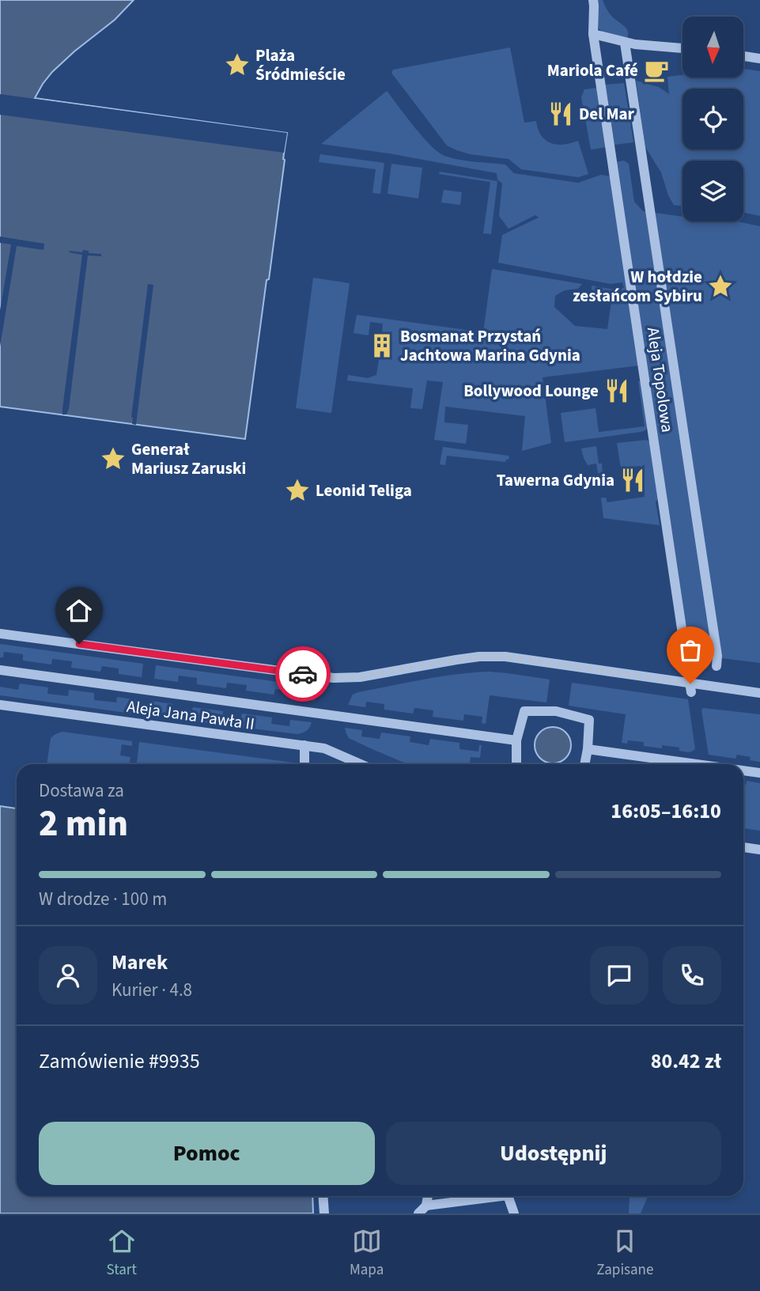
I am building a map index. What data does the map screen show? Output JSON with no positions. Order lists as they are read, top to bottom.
{
  "streets": {
    "street": ["Aleja Topolowa", "Aleja Jana Pawła II"]
  },
  "places": {
    "place": [
      "Plaża Śródmieście",
      "W hołdzie zesłańcom Sybiru",
      "Generał Mariusz Zaruski",
      "Leonid Teliga"
    ],
    "cafe": ["Mariola Café"],
    "restaurant": ["Del Mar", "Bollywood Lounge", "Tawerna Gdynia"],
    "building": ["Bosmanat Przystań Jachtowa Marina Gdynia"]
  },
  "north": "bottom",
  "page": {
    "heading": ["2 min", "Dostawa za", "16:05–16:10"],
    "panel": [
      "Marek",
      "Kurier · 4.8",
      "Zamówienie #9935",
      "80.42 zł"
    ],
    "bar": "W drodze · 100 m",
    "buttons": ["Pomoc", "Udostępnij"],
    "tabs": ["Start", "Mapa", "Zapisane"]
  }
}
